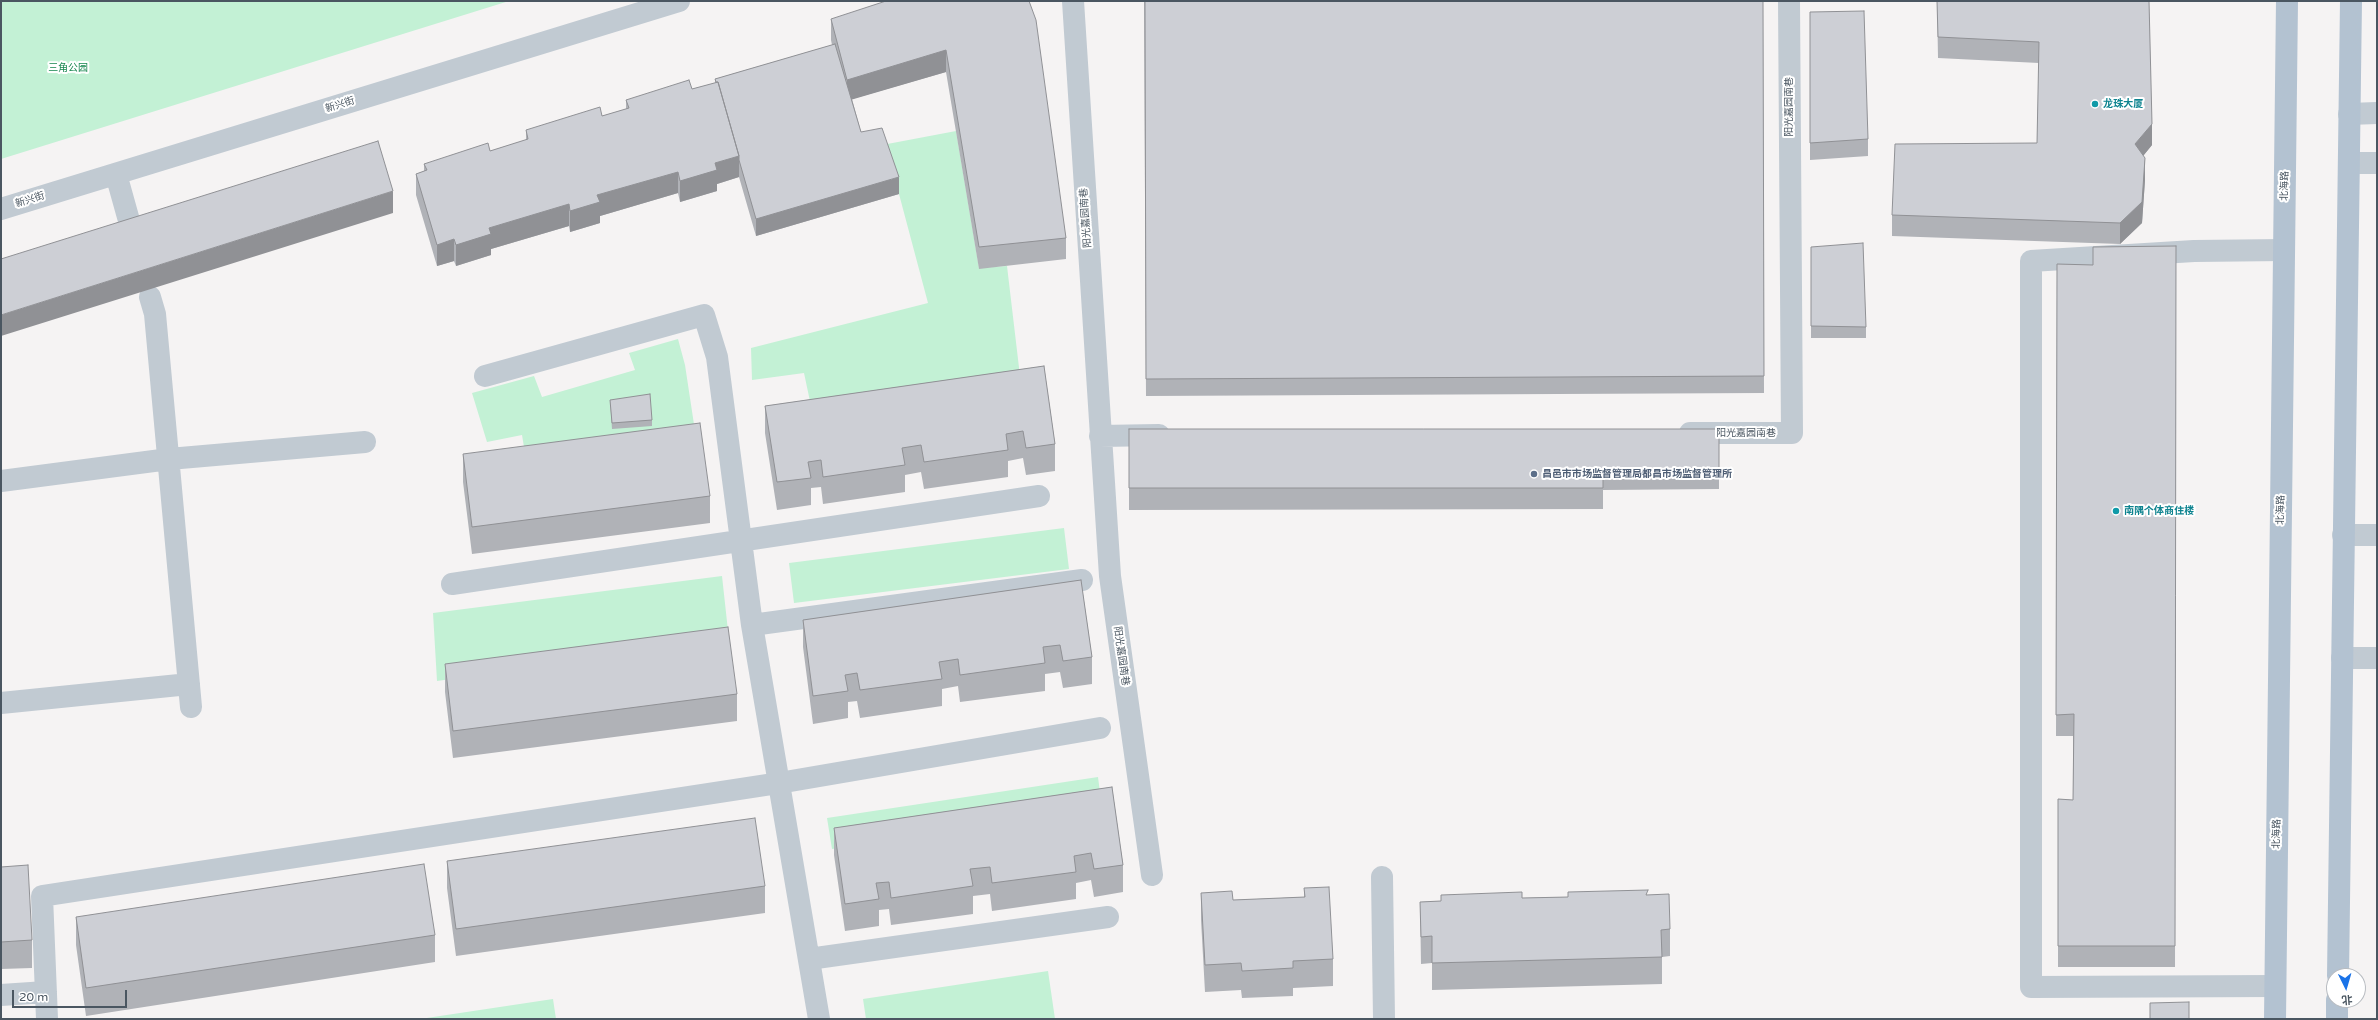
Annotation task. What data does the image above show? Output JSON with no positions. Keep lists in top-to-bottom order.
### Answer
{
  "streets": {
    "main road": ["北海路"],
    "street": ["新兴街", "阳光嘉园南巷"]
  },
  "parks": ["三角公园"],
  "places": ["龙珠大厦", "昌邑市市场监督管理局都昌市场监督管理所", "南隅个体商住楼"],
  "scale_bar": "20 m",
  "north": "bottom"
}
